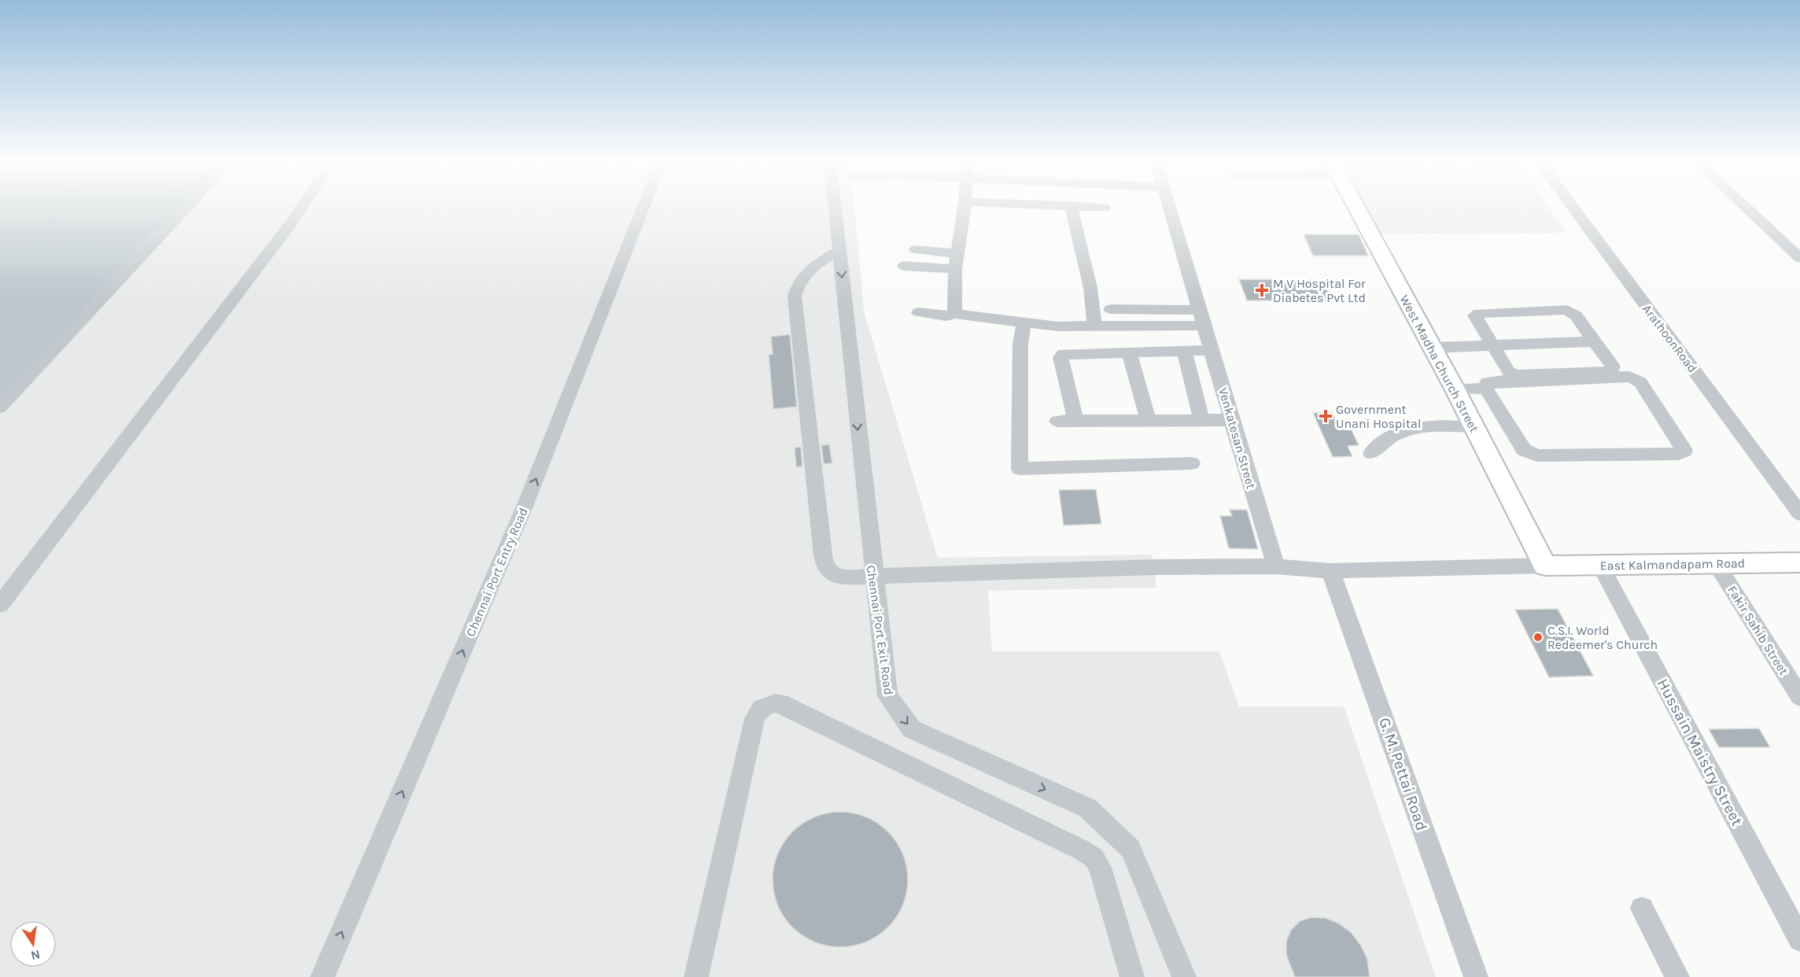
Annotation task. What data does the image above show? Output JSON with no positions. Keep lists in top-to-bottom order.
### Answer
{
  "streets": {
    "main road": ["West Madha Church Street", "East Kalmandapam Road"],
    "street": [
      "ArathoonRoad",
      "Venkatesan Street",
      "Chennai Port Entry Road",
      "Chennai Port Exit Road",
      "Fakir Sahib Street",
      "Hussain Maistry Street",
      "G. M. Pettai Road"
    ]
  },
  "crossings": [
    ["West Madha Church Street", "East Kalmandapam Road"],
    ["East Kalmandapam Road", "Fakir Sahib Street"],
    ["East Kalmandapam Road", "Hussain Maistry Street"]
  ],
  "one_way": ["Chennai Port Entry Road", "Chennai Port Exit Road"],
  "places": {
    "health": ["M V Hospital For Diabetes Pvt Ltd", "Government Unani Hospital"],
    "other": ["C.S.I. World Redeemer's Church"]
  },
  "north": "bottom"
}
